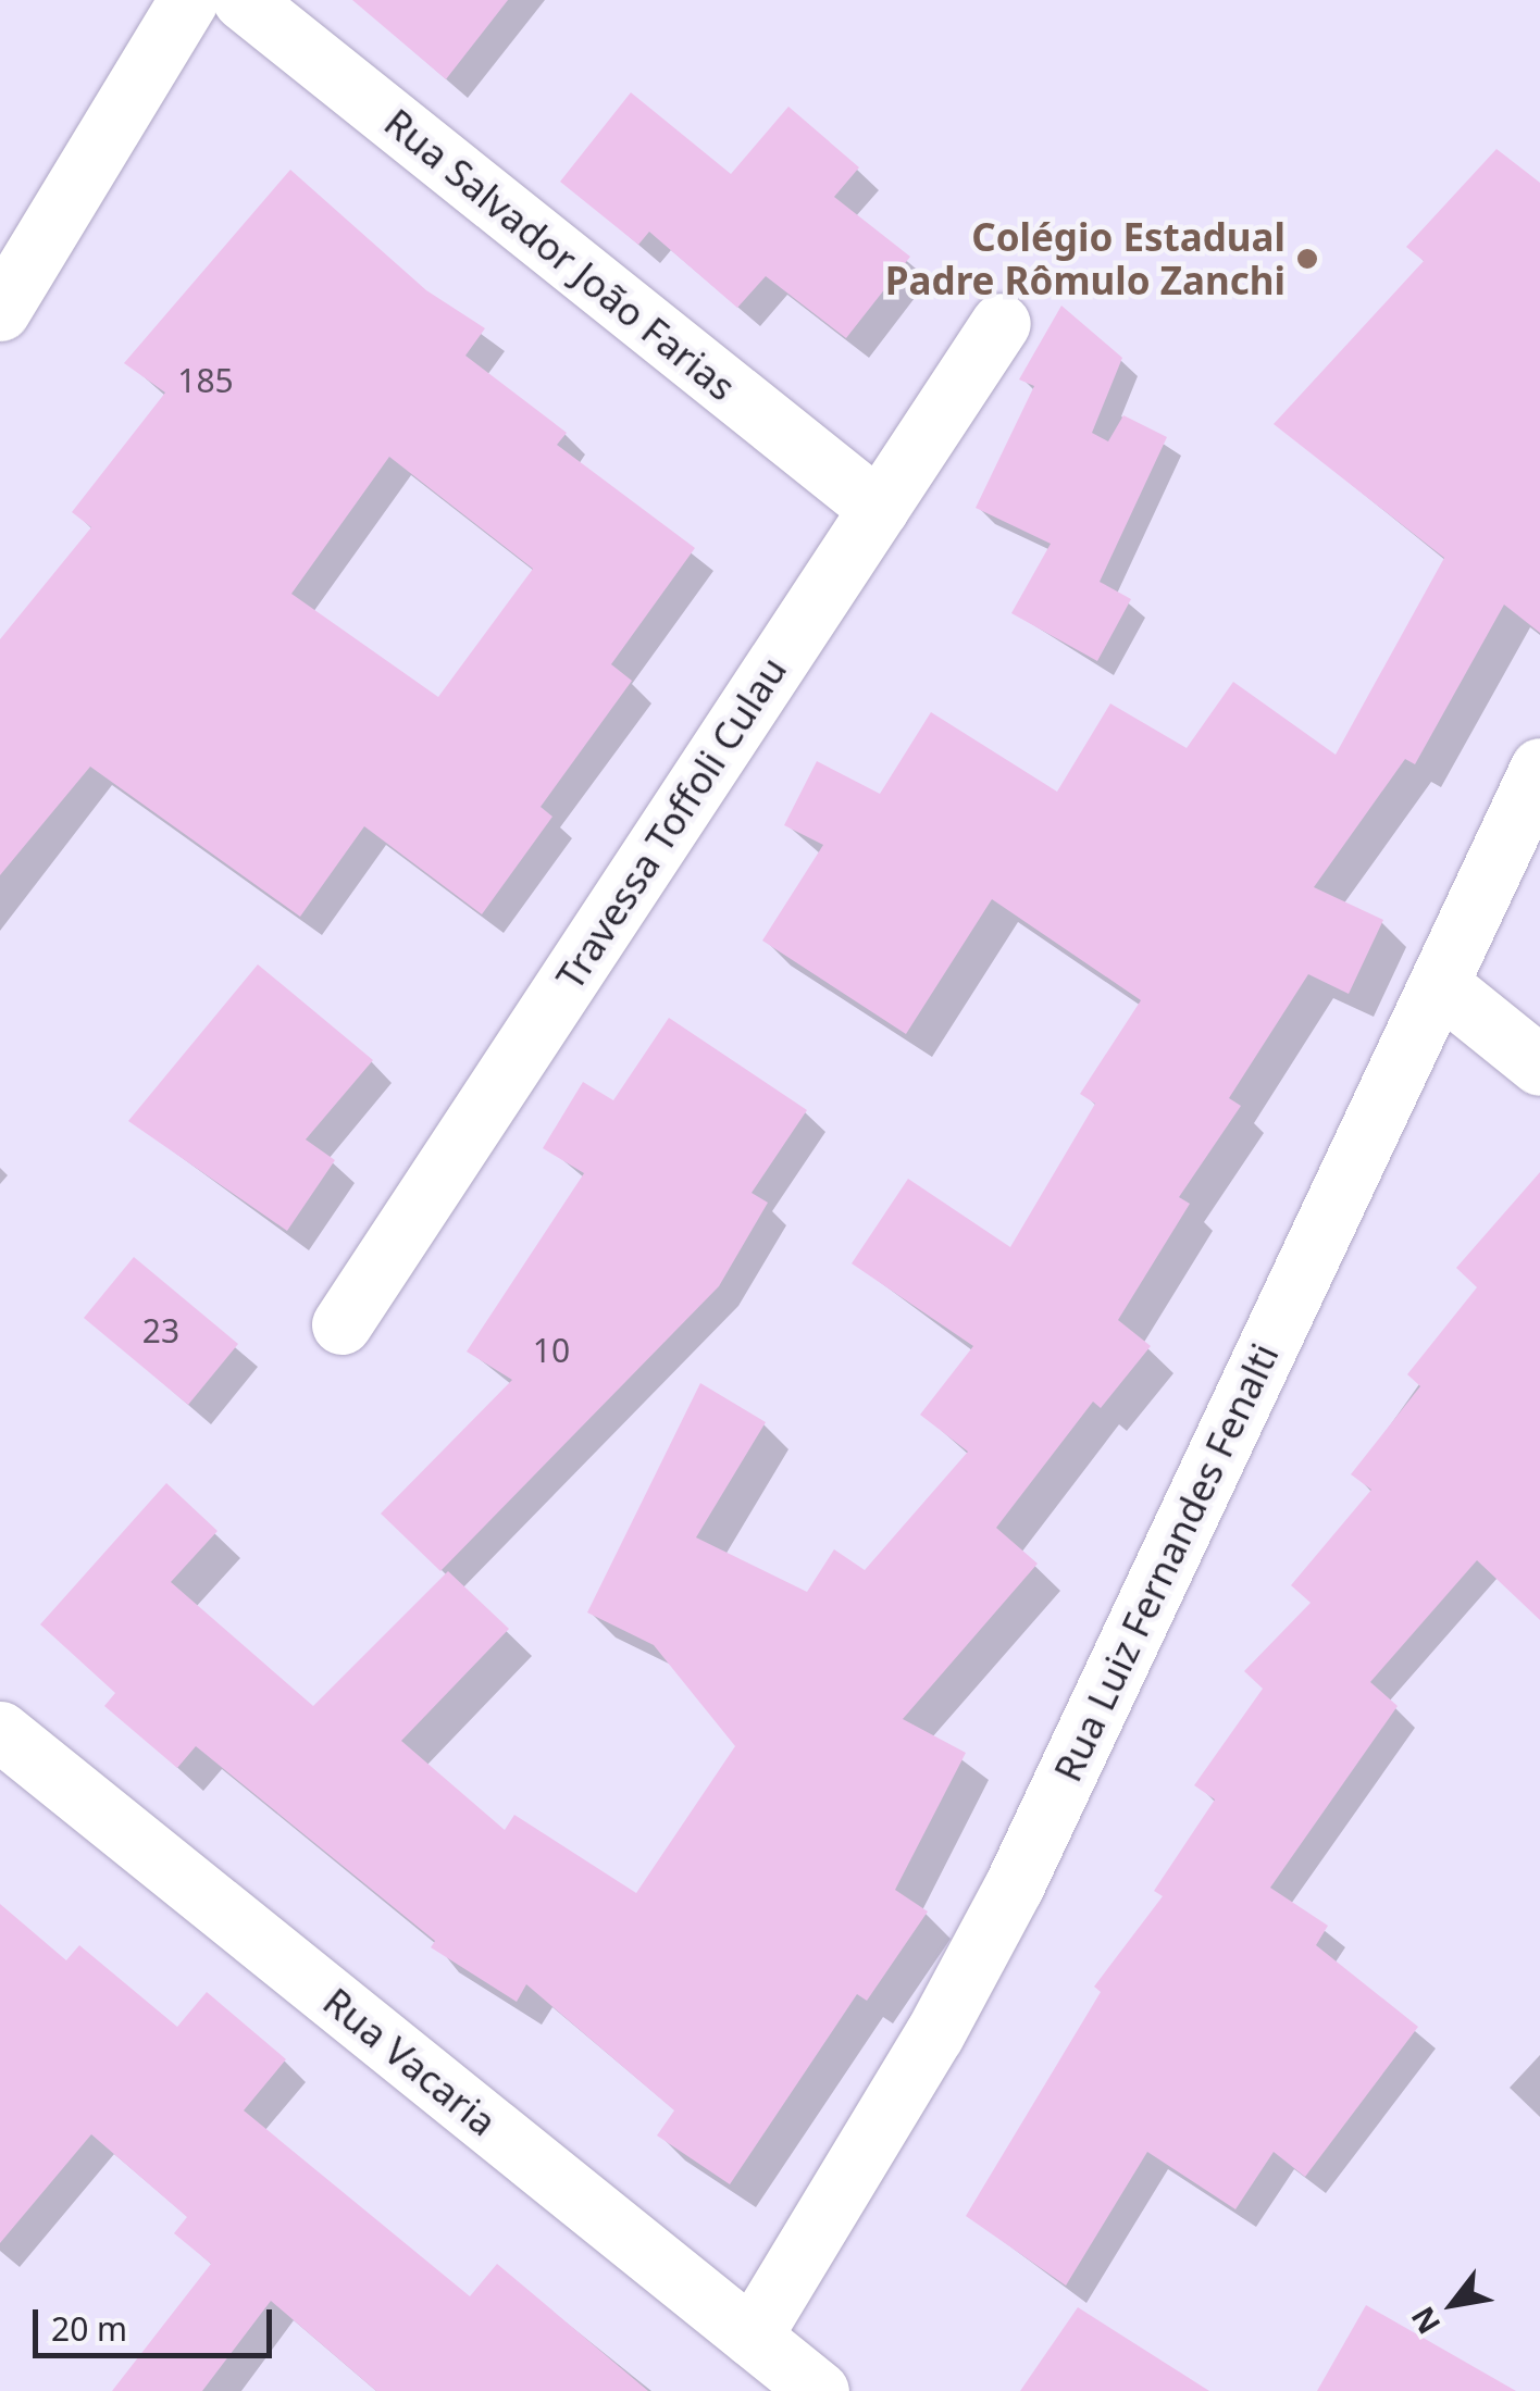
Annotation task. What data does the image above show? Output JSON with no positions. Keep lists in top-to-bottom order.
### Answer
{
  "streets": {
    "street": [
      "Rua Salvador João Farias",
      "Travessa Toffoli Culau",
      "Rua Luiz Fernandes Fenalti",
      "Rua Vacaria"
    ]
  },
  "crossings": [
    ["Rua Salvador João Farias", "Travessa Toffoli Culau"],
    ["Rua Luiz Fernandes Fenalti", "Rua Vacaria"]
  ],
  "places": ["Colégio Estadual Padre Rômulo Zanchi"],
  "house_numbers": ["185", "23", "10"],
  "scale_bar": "20 m",
  "north": "bottom left"
}
